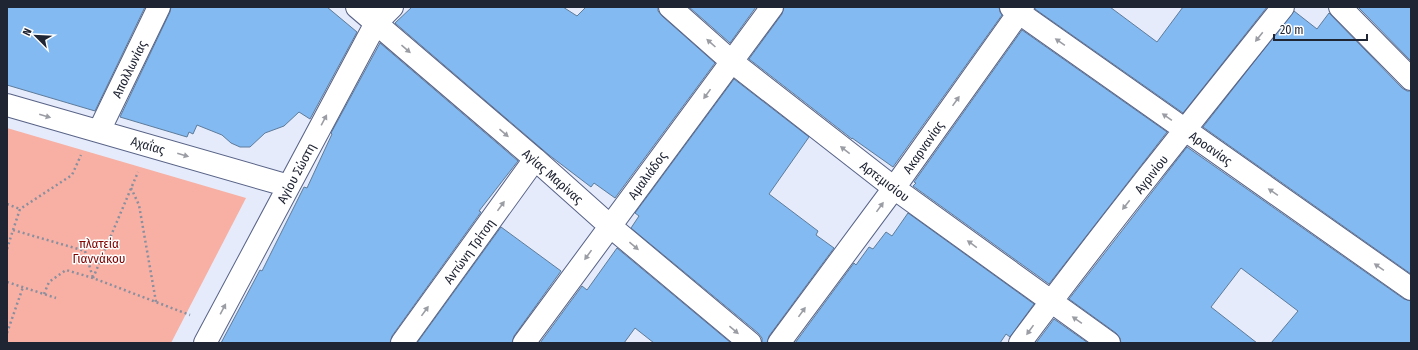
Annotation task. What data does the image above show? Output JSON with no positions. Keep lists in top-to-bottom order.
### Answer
{
  "streets": {
    "street": [
      "Απολλωνίας",
      "Αχαΐας",
      "Ακαρνανίας",
      "Αροανίας",
      "Αγίου Σώστη",
      "Αγρινίου",
      "Αμαλιάδος",
      "Αγίας Μαρίνας",
      "Αρτεμισίου",
      "Αντώνη Τρίτση"
    ]
  },
  "crossings": [
    ["Απολλωνίας", "Αχαΐας"],
    ["Αχαΐας", "Αγίου Σώστη"],
    ["Ακαρνανίας", "Αροανίας"],
    ["Ακαρνανίας", "Αρτεμισίου"],
    ["Αροανίας", "Αγρινίου"],
    ["Αγίου Σώστη", "Αγίας Μαρίνας"],
    ["Αγρινίου", "Αρτεμισίου"],
    ["Αμαλιάδος", "Αγίας Μαρίνας"],
    ["Αμαλιάδος", "Αρτεμισίου"],
    ["Αγίας Μαρίνας", "Αντώνη Τρίτση"]
  ],
  "one_way": [
    "Αχαΐας",
    "Ακαρνανίας",
    "Αροανίας",
    "Αγίου Σώστη",
    "Αγρινίου",
    "Αμαλιάδος",
    "Αγίας Μαρίνας",
    "Αρτεμισίου",
    "Αντώνη Τρίτση"
  ],
  "parks": ["πλατεία Γιαννάκου"],
  "scale_bar": "20 m",
  "north": "top left"
}
